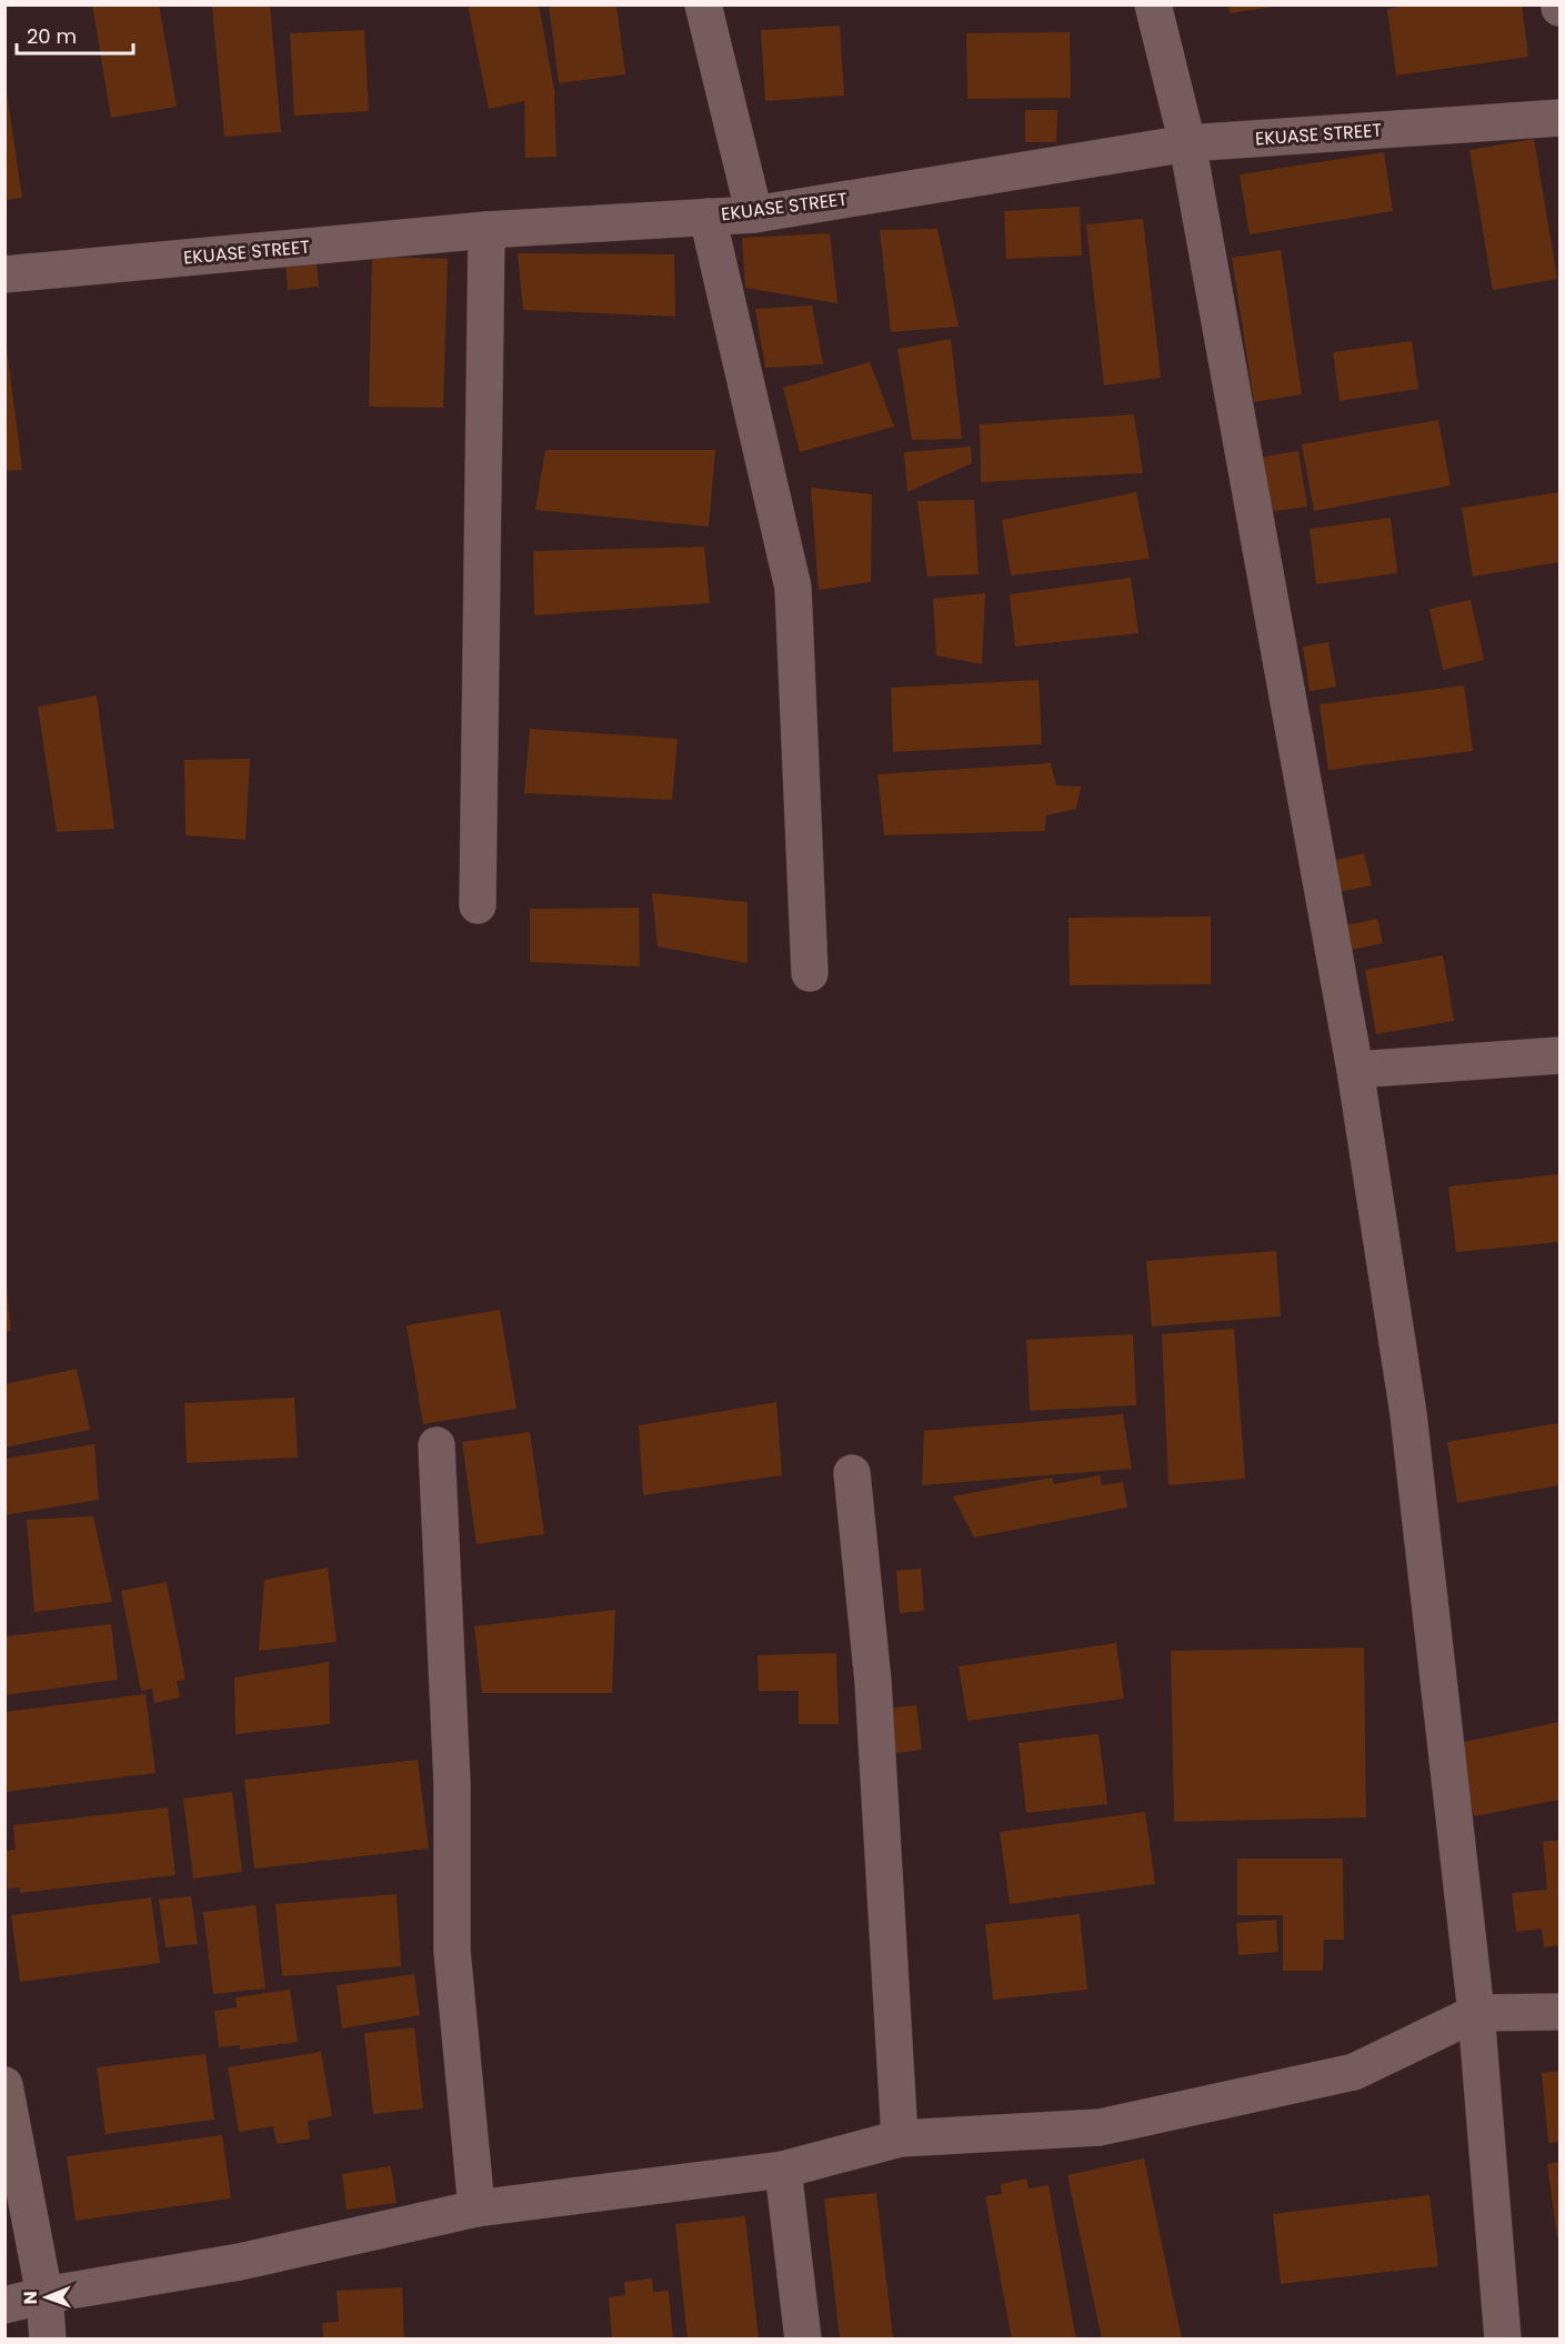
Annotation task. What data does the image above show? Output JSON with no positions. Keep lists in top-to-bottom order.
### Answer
{
  "streets": {
    "street": ["EKUASE STREET"]
  },
  "scale_bar": "20 m",
  "north": "left"
}
